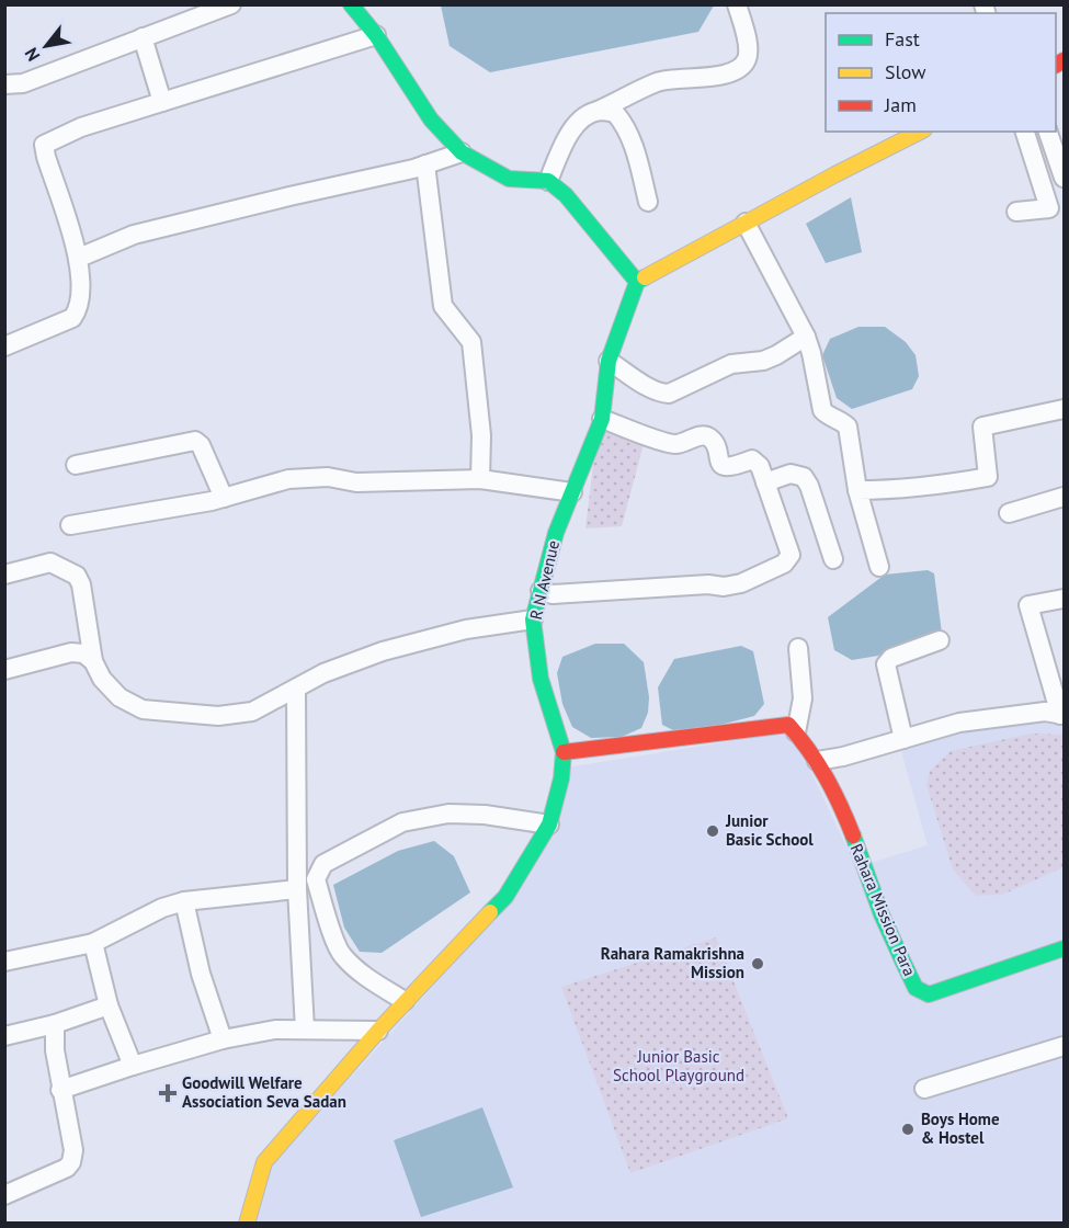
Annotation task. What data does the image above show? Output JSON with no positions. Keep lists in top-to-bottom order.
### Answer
{
  "streets": {
    "main road": ["R N Avenue", "Rahara Mission Para"]
  },
  "parks": ["Junior Basic School Playground"],
  "places": {
    "other": ["Junior Basic School", "Rahara Ramakrishna Mission", "Boys Home & Hostel"],
    "health": ["Goodwill Welfare Association Seva Sadan"]
  },
  "legend": ["Fast", "Slow", "Jam"],
  "north": "bottom left"
}
